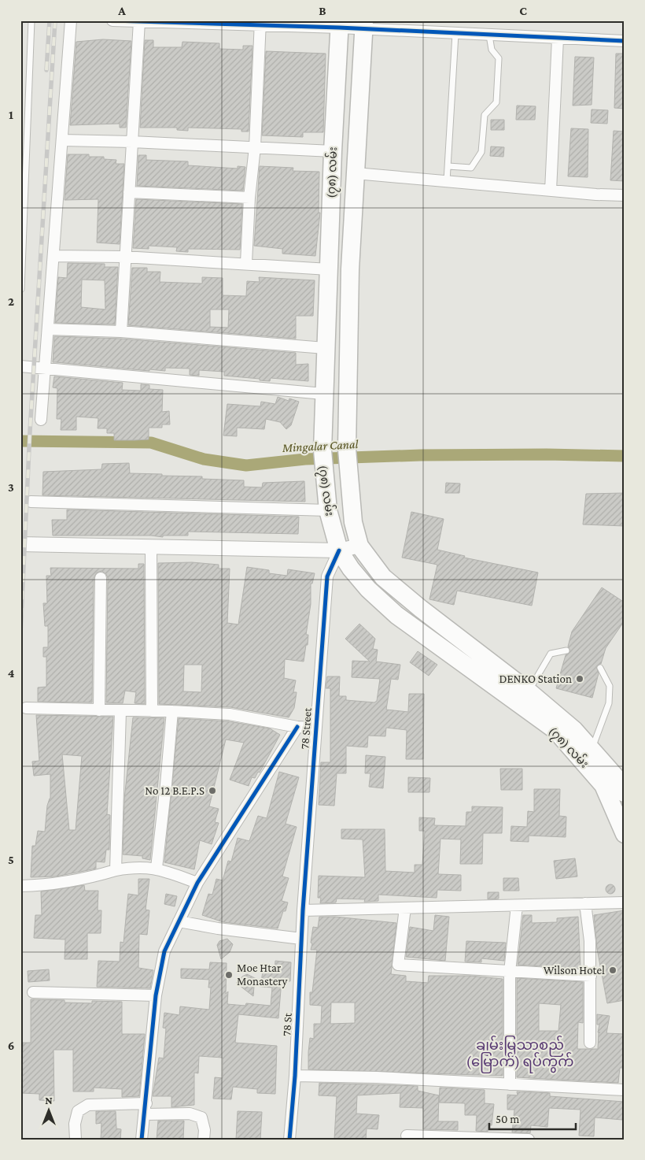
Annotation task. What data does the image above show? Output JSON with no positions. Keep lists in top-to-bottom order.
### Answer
{
  "streets": {
    "main road": ["(၇၈) လမ်း"],
    "street": ["78 Street", "78 St"]
  },
  "crossings": [
    ["(၇၈) လမ်း", "78 Street"],
    ["78 Street", "78 St"]
  ],
  "districts": ["ချမ်းမြသာစည် (မြောက်) ရပ်ကွက်"],
  "water": ["Mingalar Canal"],
  "places": [
    "DENKO Station",
    "No 12 B.E.P.S",
    "Wilson Hotel",
    "Moe Htar Monastery"
  ],
  "scale_bar": "50 m",
  "north": "top",
  "grid": {
    "columns": ["A", "B", "C"],
    "rows": [
      "1",
      "2",
      "3",
      "4",
      "5",
      "6"
    ]
  }
}
